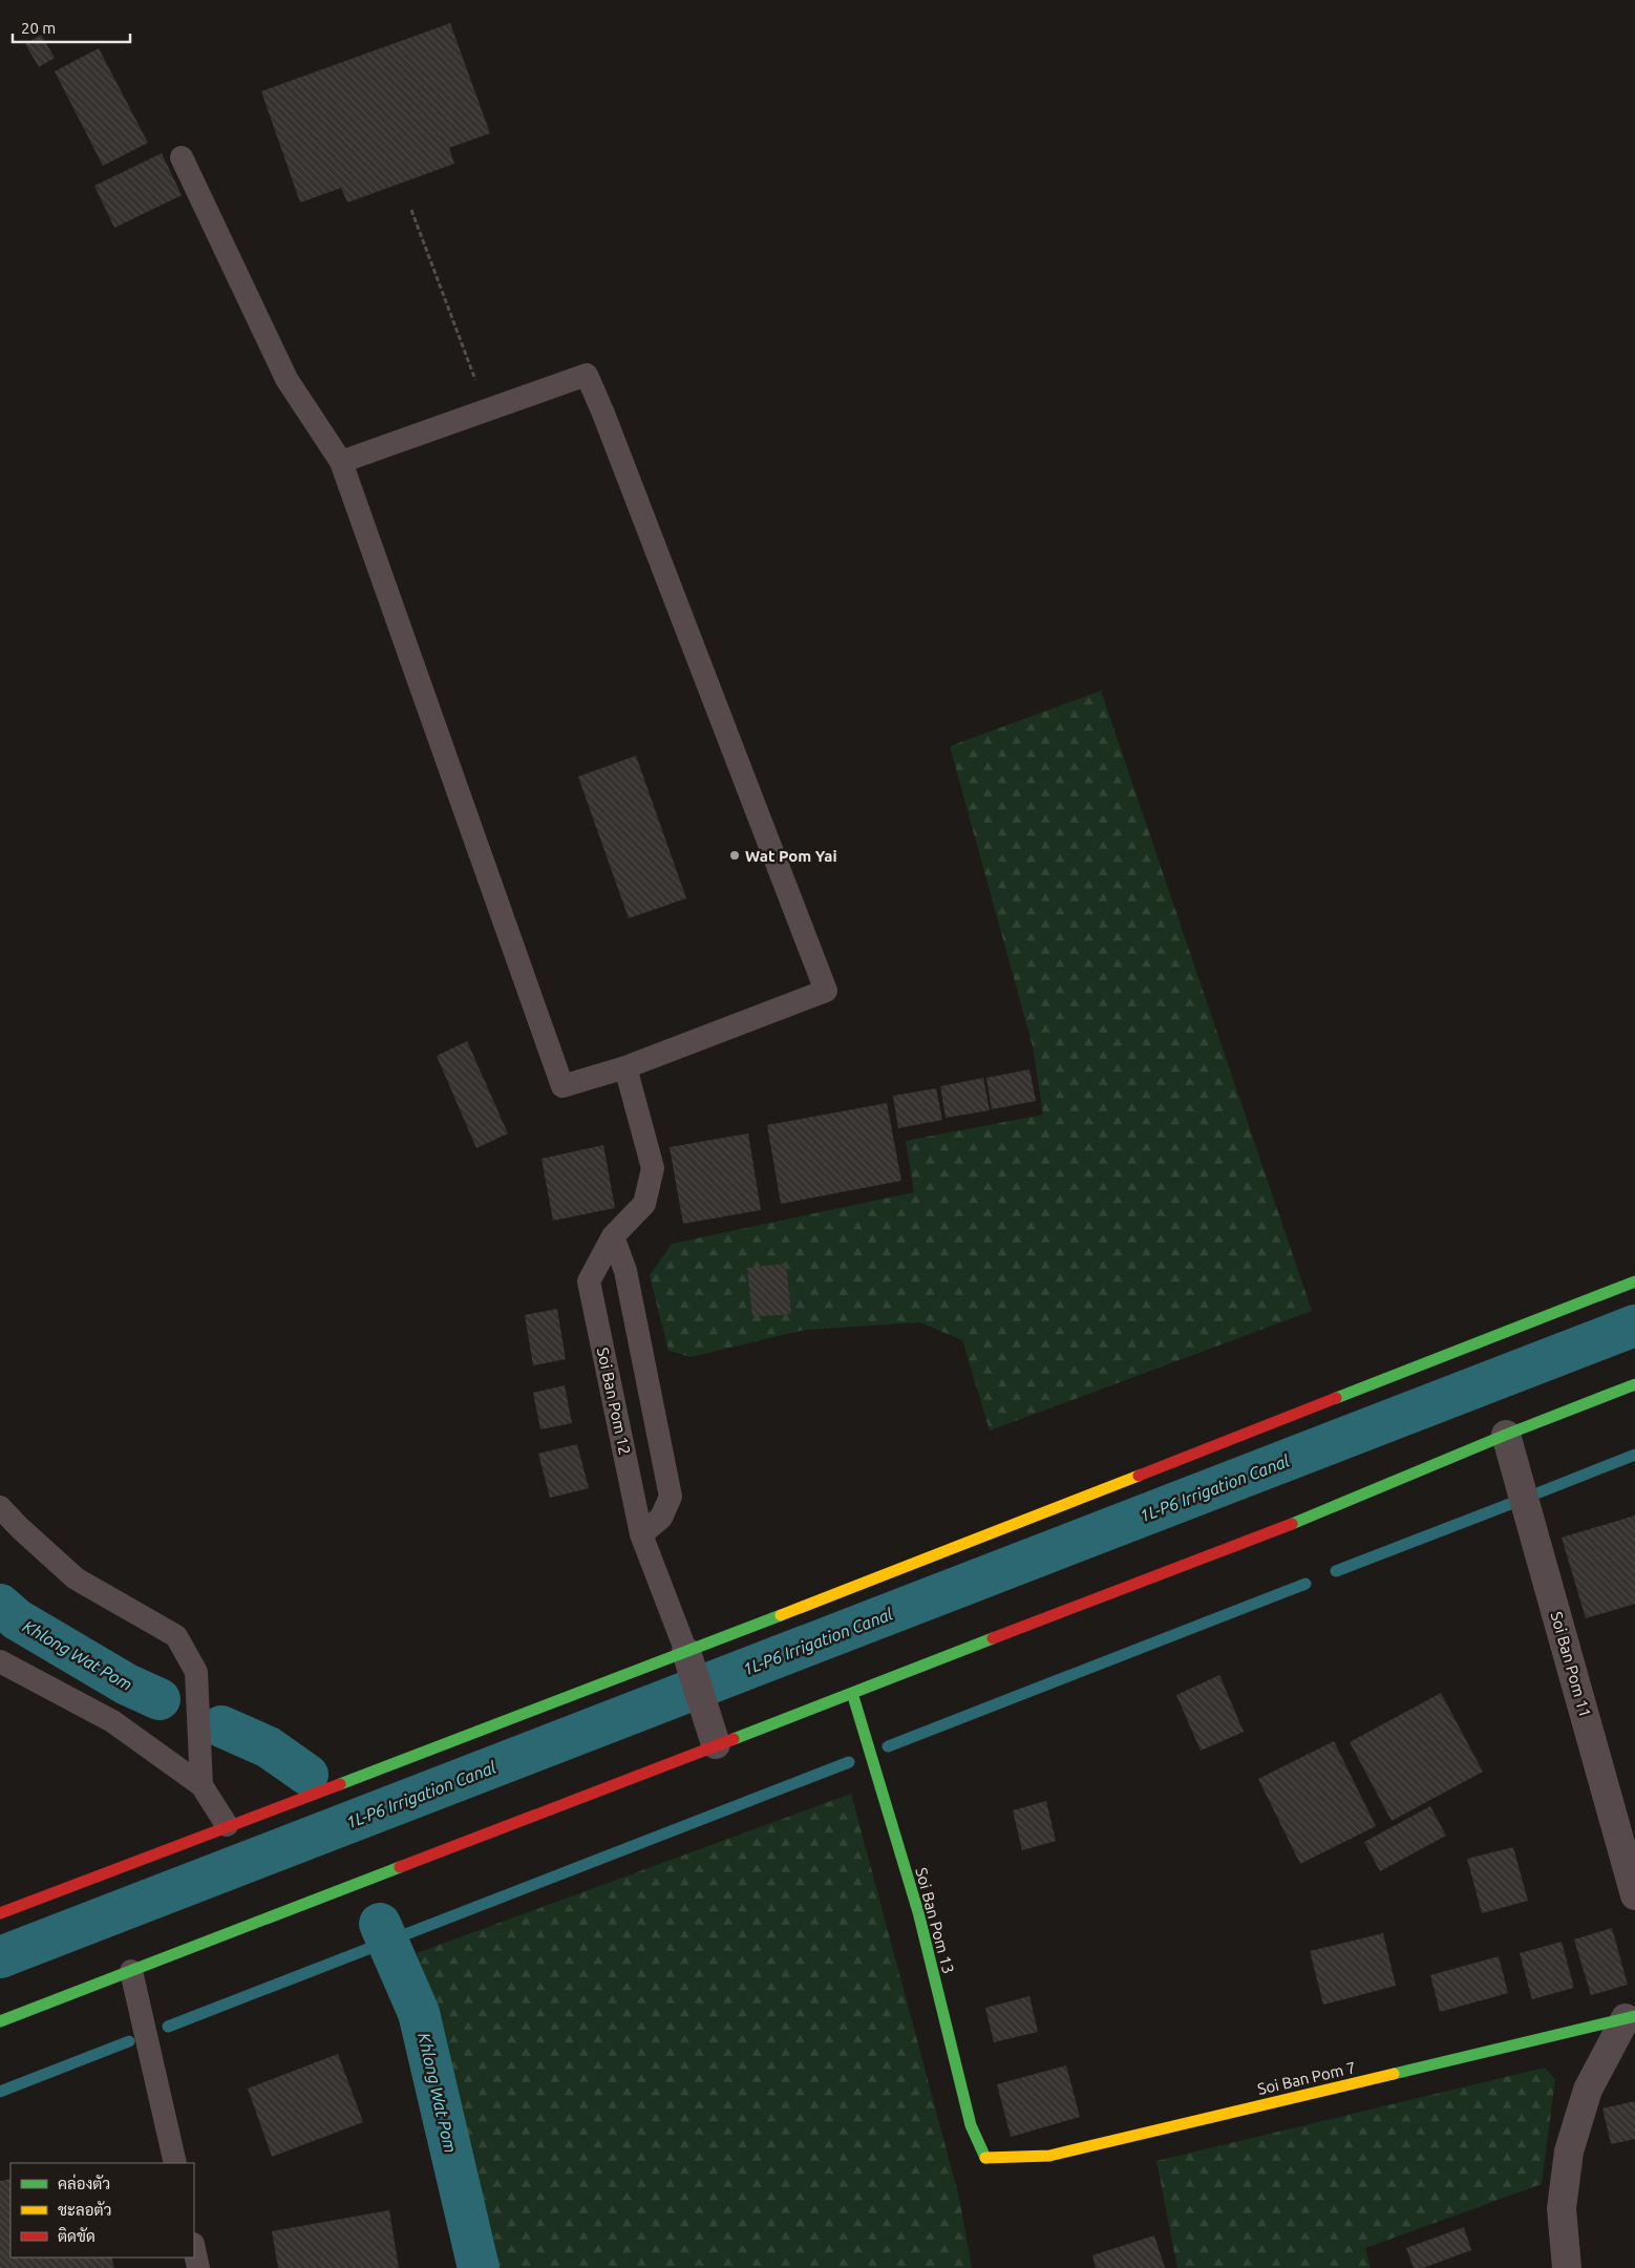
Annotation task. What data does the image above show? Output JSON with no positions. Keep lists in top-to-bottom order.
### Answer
{
  "streets": {
    "street": [
      "Soi Ban Pom 12",
      "Soi Ban Pom 11",
      "Soi Ban Pom 13",
      "Soi Ban Pom 7"
    ]
  },
  "crossings": [
    ["Soi Ban Pom 13", "Soi Ban Pom 7"]
  ],
  "water": ["1L-P6 Irrigation Canal", "Khlong Wat Pom"],
  "places": ["Wat Pom Yai"],
  "legend": ["คล่องตัว", "ชะลอตัว", "ติดขัด"],
  "scale_bar": "20 m"
}
